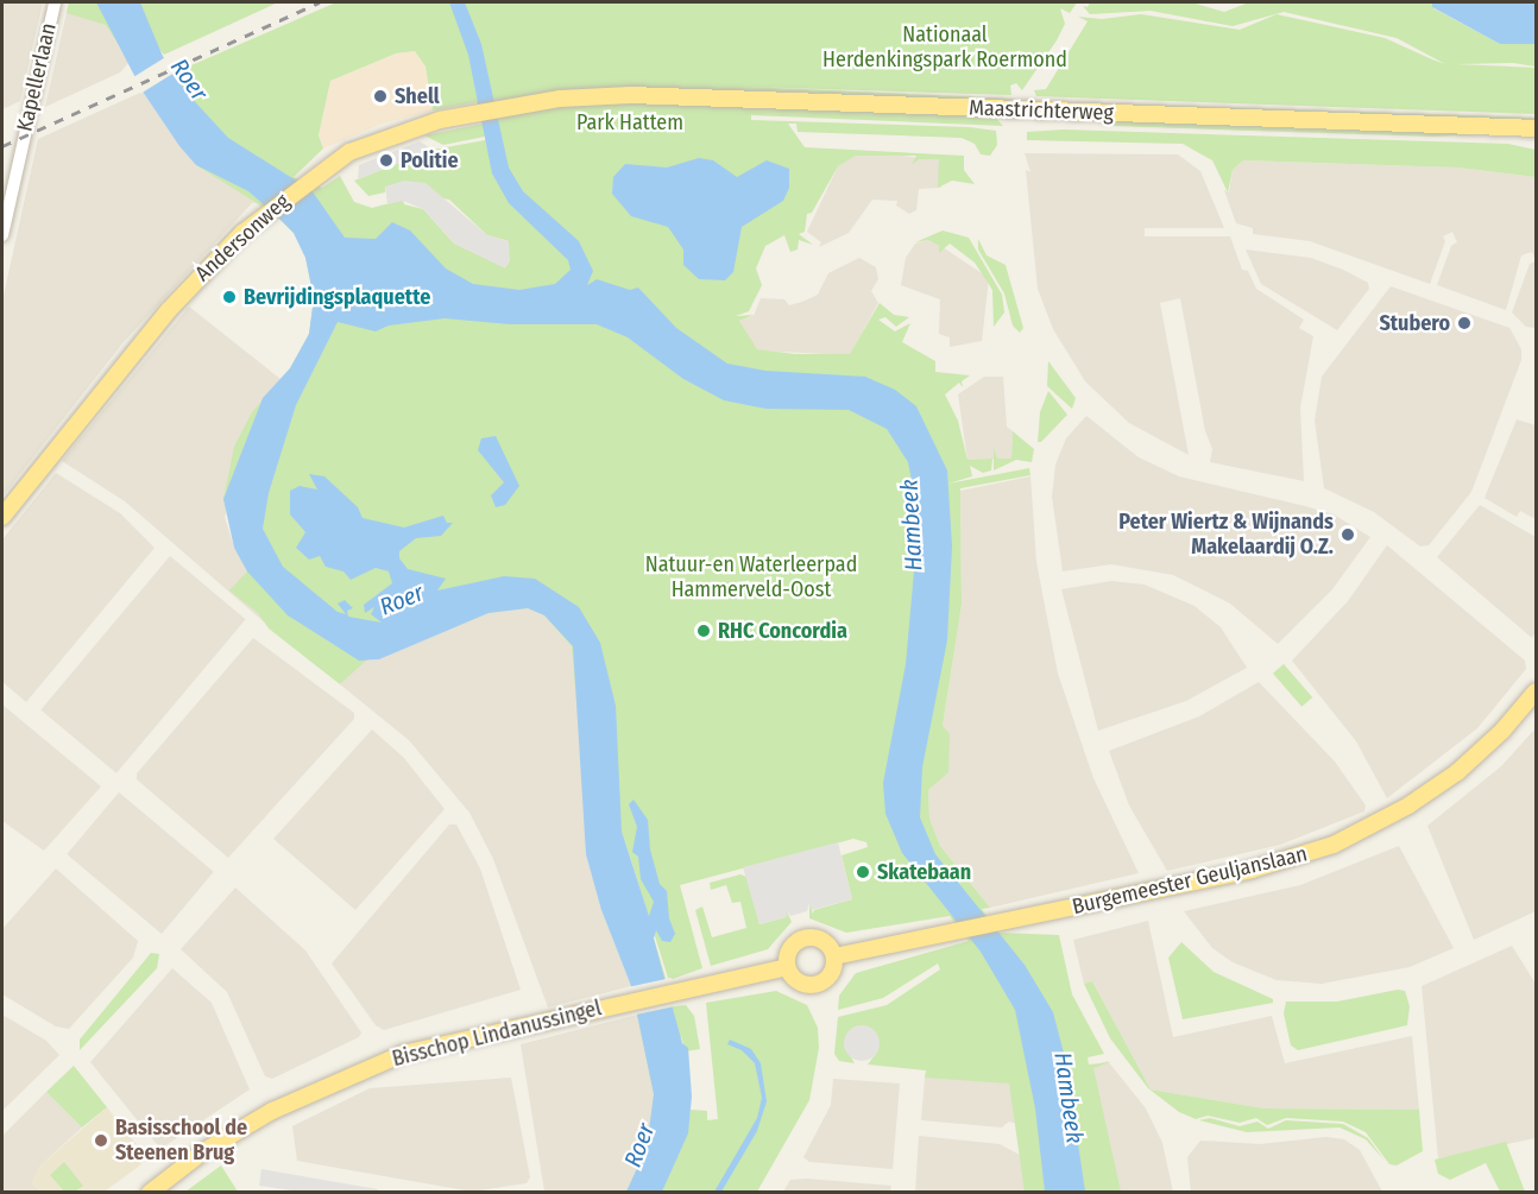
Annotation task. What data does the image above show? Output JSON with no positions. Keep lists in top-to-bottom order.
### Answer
{
  "streets": {
    "main road": [
      "Maastrichterweg",
      "Andersonweg",
      "Burgemeester Geuljanslaan",
      "Bisschop Lindanussingel"
    ],
    "street": ["Kapellerlaan"]
  },
  "crossings": [
    ["Maastrichterweg", "Andersonweg"],
    ["Burgemeester Geuljanslaan", "Bisschop Lindanussingel"]
  ],
  "water": ["Roer", "Hambeek"],
  "parks": ["Nationaal Herdenkingspark Roermond", "Park Hattem", "Natuur-en Waterleerpad Hammerveld-Oost"],
  "places": [
    "Shell",
    "Politie",
    "Bevrijdingsplaquette",
    "Stubero",
    "Peter Wiertz & Wijnands Makelaardij O.Z.",
    "RHC Concordia",
    "Skatebaan",
    "Basisschool de Steenen Brug"
  ]
}
